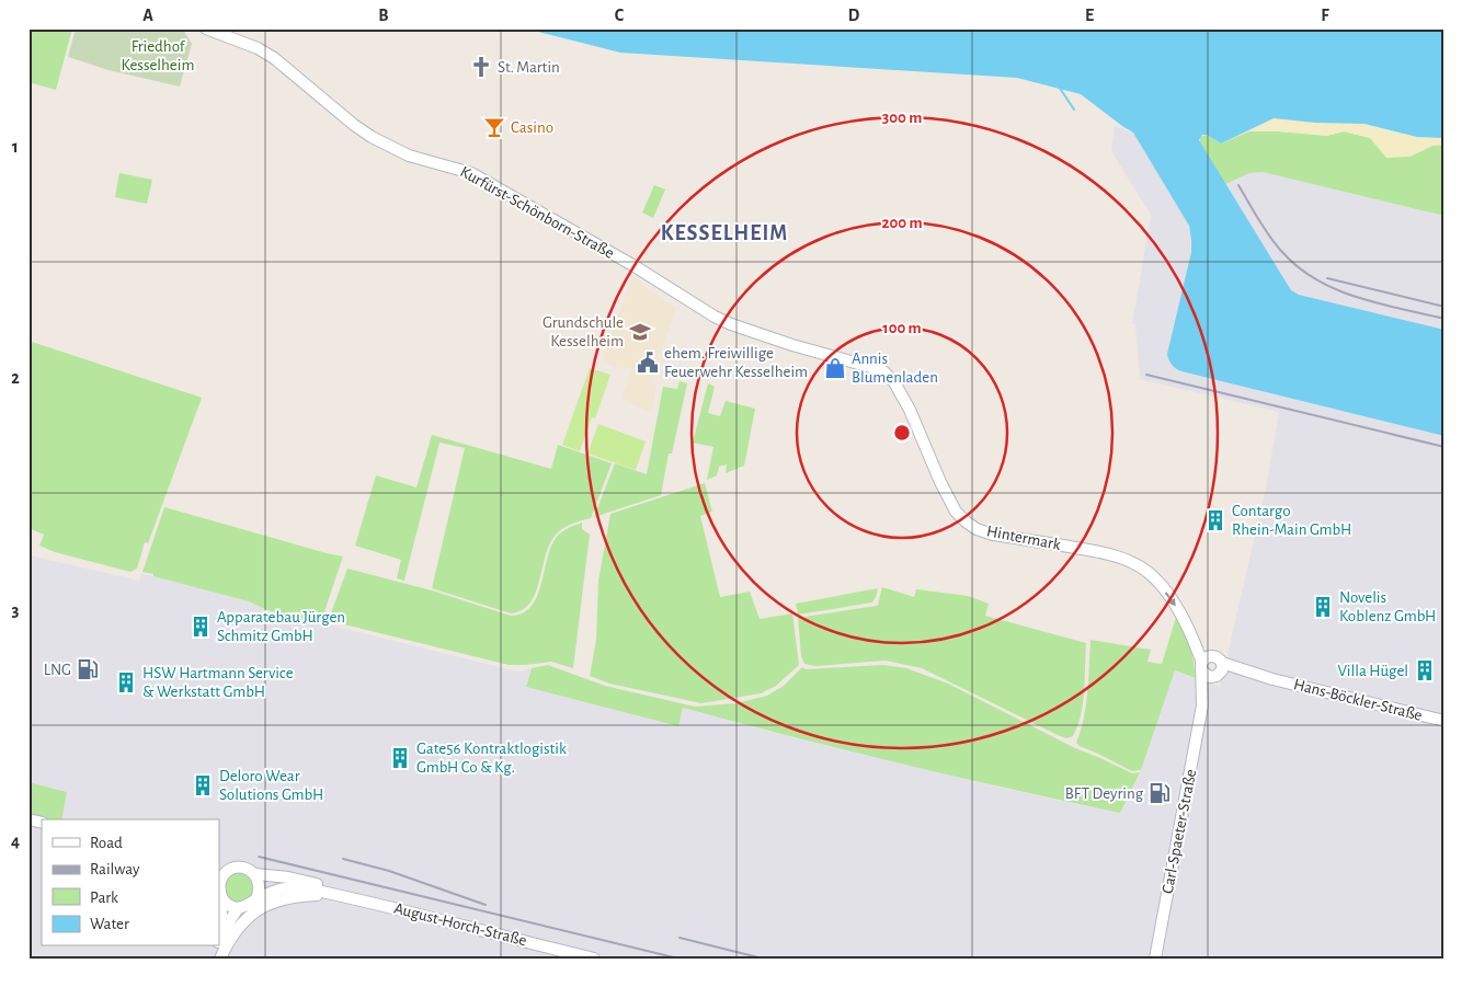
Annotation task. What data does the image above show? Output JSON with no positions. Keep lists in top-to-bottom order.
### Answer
{
  "streets": {
    "main road": [
      "Kurfürst-Schönborn-Straße",
      "Hintermark",
      "Hans-Böckler-Straße",
      "Carl-Spaeter-Straße",
      "August-Horch-Straße"
    ]
  },
  "crossings": [
    ["Kurfürst-Schönborn-Straße", "Hintermark"],
    ["Hintermark", "Carl-Spaeter-Straße"],
    ["Hans-Böckler-Straße", "Carl-Spaeter-Straße"]
  ],
  "one_way": ["Hintermark"],
  "districts": ["KESSELHEIM"],
  "parks": ["Friedhof Kesselheim"],
  "places": {
    "church": ["St. Martin"],
    "bar": ["Casino"],
    "school or university": ["Grundschule Kesselheim"],
    "public building": ["ehem. Freiwillige Feuerwehr Kesselheim"],
    "shop": ["Annis Blumenladen"],
    "building": [
      "Contargo Rhein-Main GmbH",
      "Novelis Koblenz GmbH",
      "Apparatebau Jürgen Schmitz GmbH",
      "Villa Hügel",
      "HSW Hartmann Service & Werkstatt GmbH",
      "Gate56 Kontraktlogistik GmbH Co & Kg.",
      "Deloro Wear Solutions GmbH"
    ],
    "fuel station": ["LNG", "BFT Deyring"]
  },
  "legend": [
    "Road",
    "Railway",
    "Park",
    "Water"
  ],
  "grid": {
    "columns": [
      "A",
      "B",
      "C",
      "D",
      "E",
      "F"
    ],
    "rows": [
      "1",
      "2",
      "3",
      "4"
    ]
  },
  "rings": ["300 m", "200 m", "100 m"]
}
